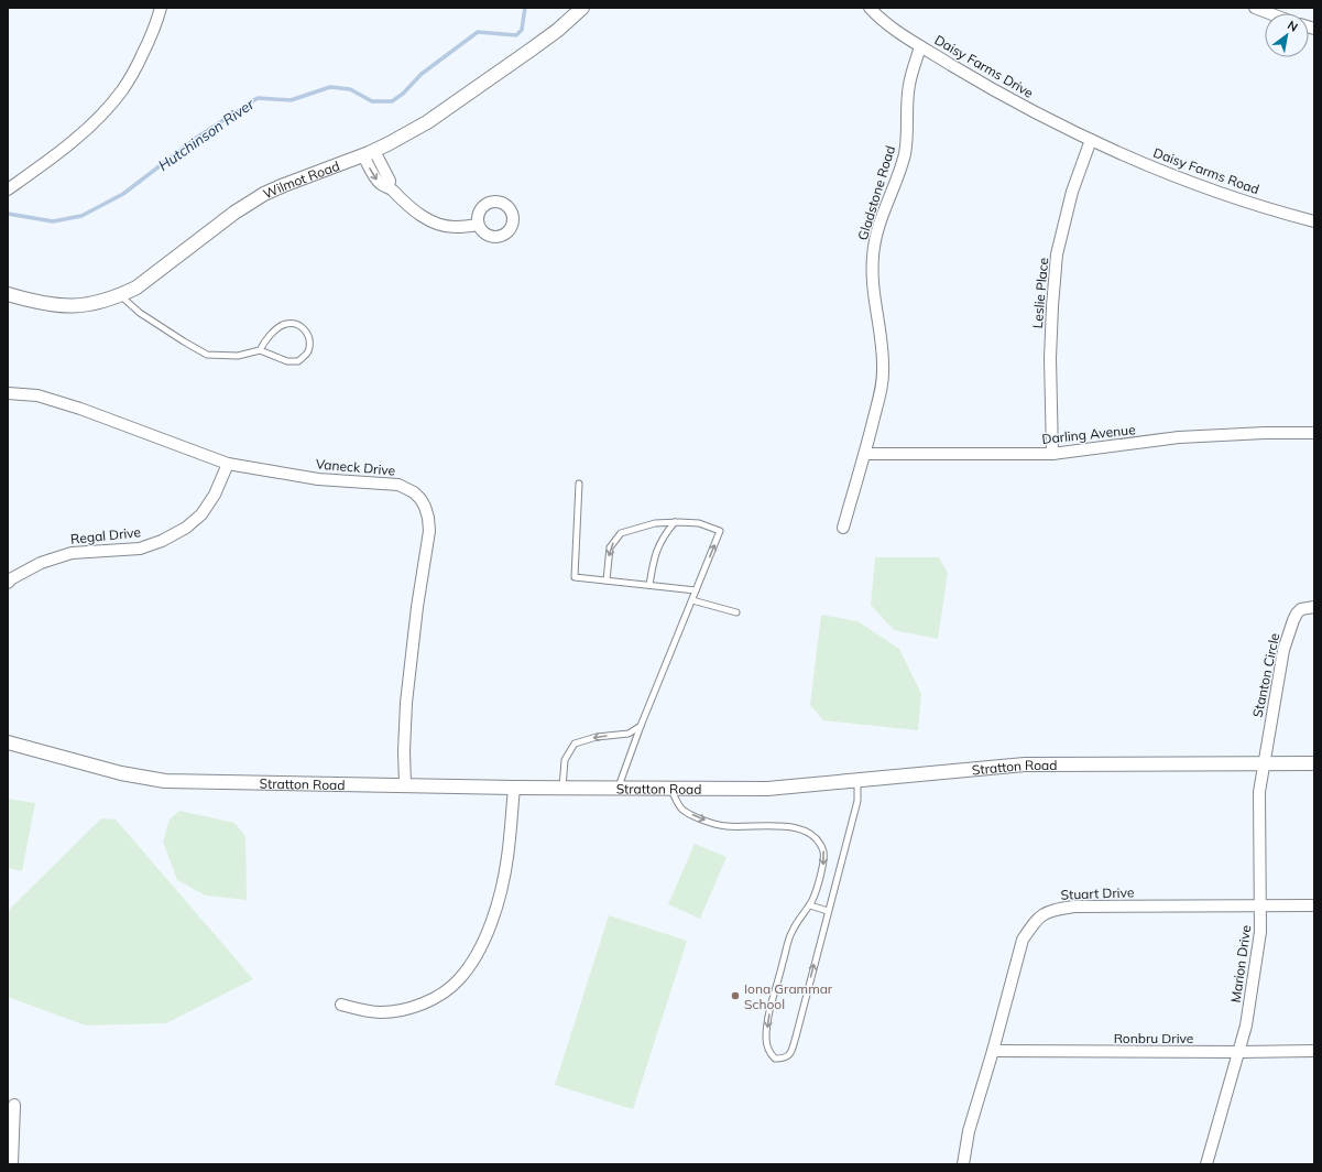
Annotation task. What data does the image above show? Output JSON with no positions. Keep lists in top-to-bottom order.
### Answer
{
  "streets": {
    "street": [
      "Daisy Farms Drive",
      "Daisy Farms Road",
      "Wilmot Road",
      "Gladstone Road",
      "Leslie Place",
      "Darling Avenue",
      "Vaneck Drive",
      "Regal Drive",
      "Stanton Circle",
      "Stratton Road",
      "Stuart Drive",
      "Marion Drive",
      "Ronbru Drive"
    ]
  },
  "crossings": [
    ["Daisy Farms Drive", "Daisy Farms Road"],
    ["Daisy Farms Drive", "Gladstone Road"],
    ["Daisy Farms Drive", "Leslie Place"],
    ["Daisy Farms Road", "Leslie Place"],
    ["Gladstone Road", "Darling Avenue"],
    ["Leslie Place", "Darling Avenue"],
    ["Vaneck Drive", "Regal Drive"],
    ["Vaneck Drive", "Stratton Road"],
    ["Stanton Circle", "Stratton Road"],
    ["Stanton Circle", "Marion Drive"],
    ["Stratton Road", "Marion Drive"],
    ["Stuart Drive", "Marion Drive"],
    ["Stuart Drive", "Ronbru Drive"],
    ["Marion Drive", "Ronbru Drive"]
  ],
  "water": ["Hutchinson River"],
  "places": ["Iona Grammar School"],
  "north": "top right"
}
